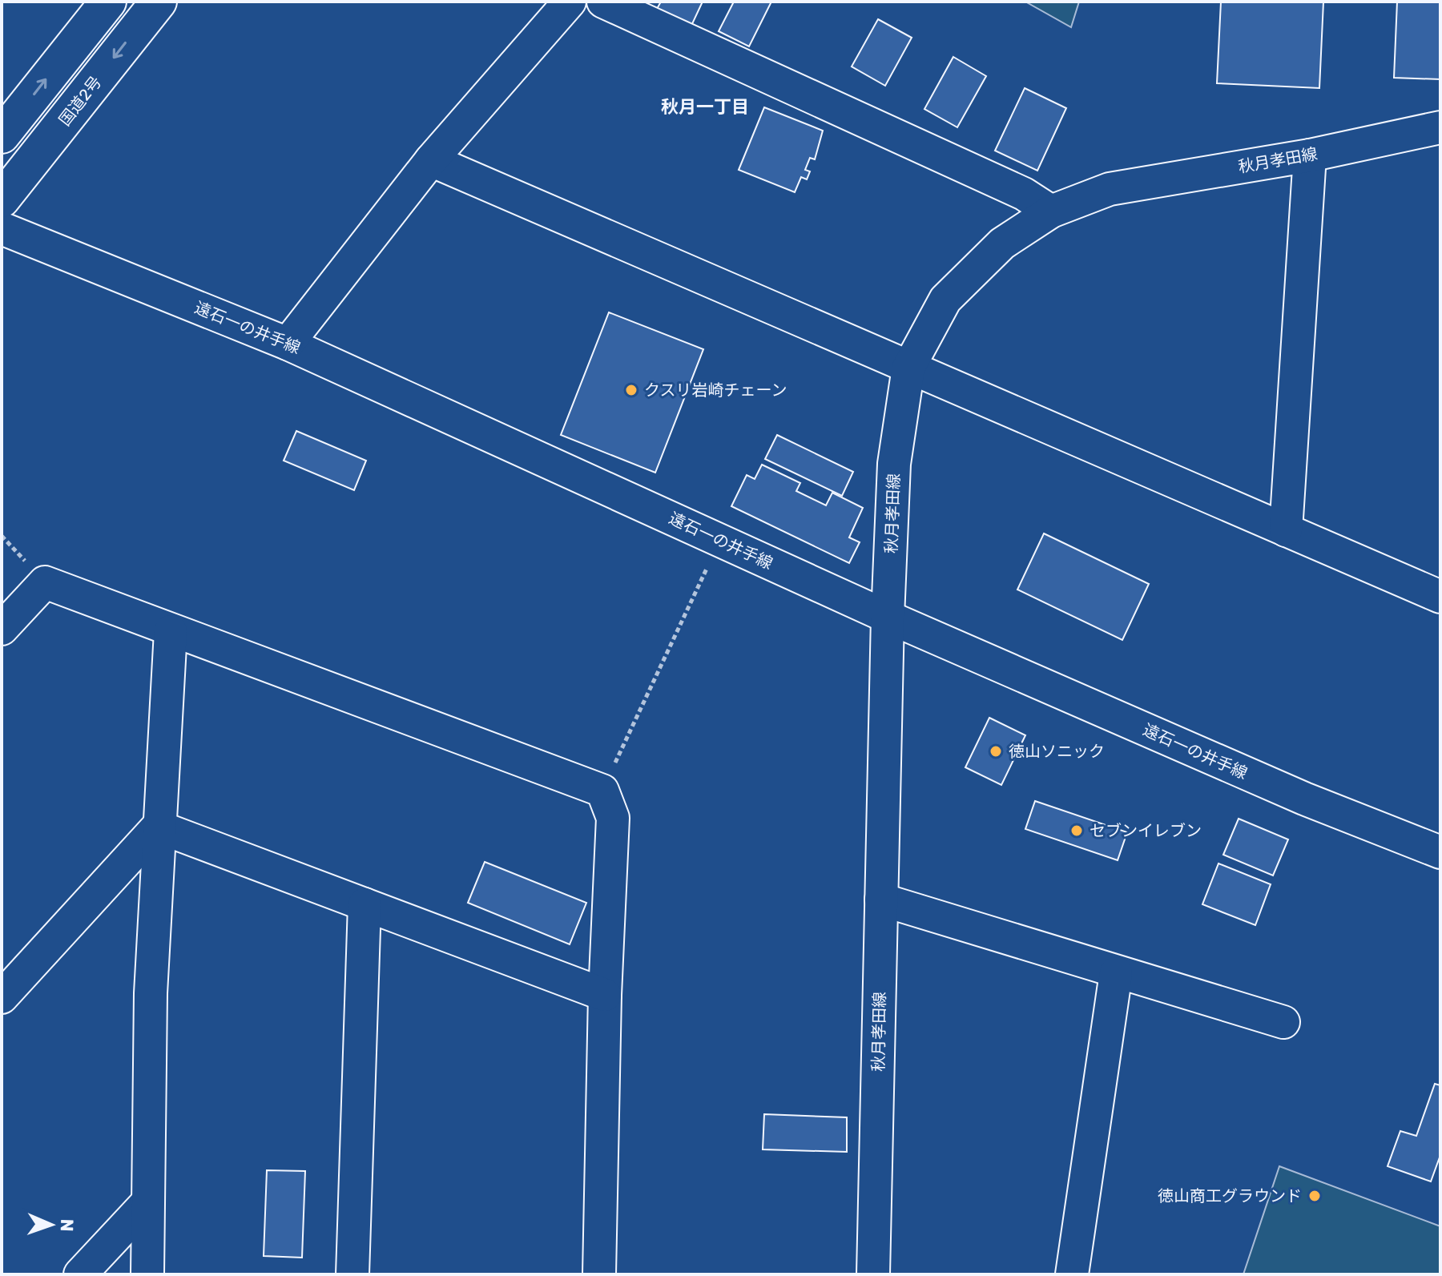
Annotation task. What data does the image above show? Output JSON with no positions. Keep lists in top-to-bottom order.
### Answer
{
  "streets": {
    "highway": ["国道2号"],
    "street": ["秋月孝田線", "遠石一の井手線"]
  },
  "crossings": [
    ["秋月孝田線", "遠石一の井手線"]
  ],
  "districts": ["秋月一丁目"],
  "places": [
    "クスリ岩崎チェーン",
    "徳山ソニック",
    "セブンイレブン",
    "徳山商工グラウンド"
  ],
  "north": "right"
}
